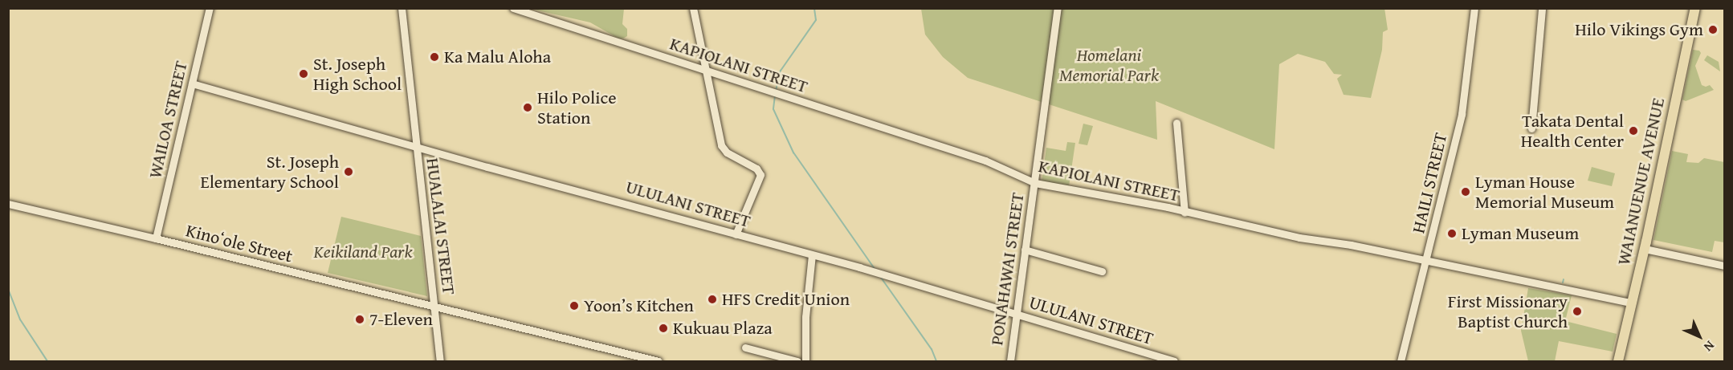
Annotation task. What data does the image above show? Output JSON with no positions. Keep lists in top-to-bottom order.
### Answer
{
  "streets": {
    "main road": ["WAIANUENUE AVENUE"],
    "street": [
      "KAPIOLANI STREET",
      "WAILOA STREET",
      "HAILI STREET",
      "ULULANI STREET",
      "HUALALAI STREET",
      "Kinoʻole Street",
      "PONAHAWAI STREET"
    ]
  },
  "crossings": [
    ["KAPIOLANI STREET", "WAIANUENUE AVENUE"],
    ["KAPIOLANI STREET", "HAILI STREET"],
    ["KAPIOLANI STREET", "PONAHAWAI STREET"],
    ["WAILOA STREET", "ULULANI STREET"],
    ["WAILOA STREET", "Kinoʻole Street"],
    ["ULULANI STREET", "HUALALAI STREET"],
    ["ULULANI STREET", "PONAHAWAI STREET"],
    ["HUALALAI STREET", "Kinoʻole Street"]
  ],
  "parks": ["Homelani Memorial Park", "Keikiland Park"],
  "places": [
    "Hilo Vikings Gym",
    "Ka Malu Aloha",
    "St. Joseph High School",
    "Hilo Police Station",
    "Takata Dental Health Center",
    "St. Joseph Elementary School",
    "Lyman House Memorial Museum",
    "Lyman Museum",
    "HFS Credit Union",
    "Yoon’s Kitchen",
    "First Missionary Baptist Church",
    "7-Eleven",
    "Kukuau Plaza"
  ],
  "north": "bottom right"
}
